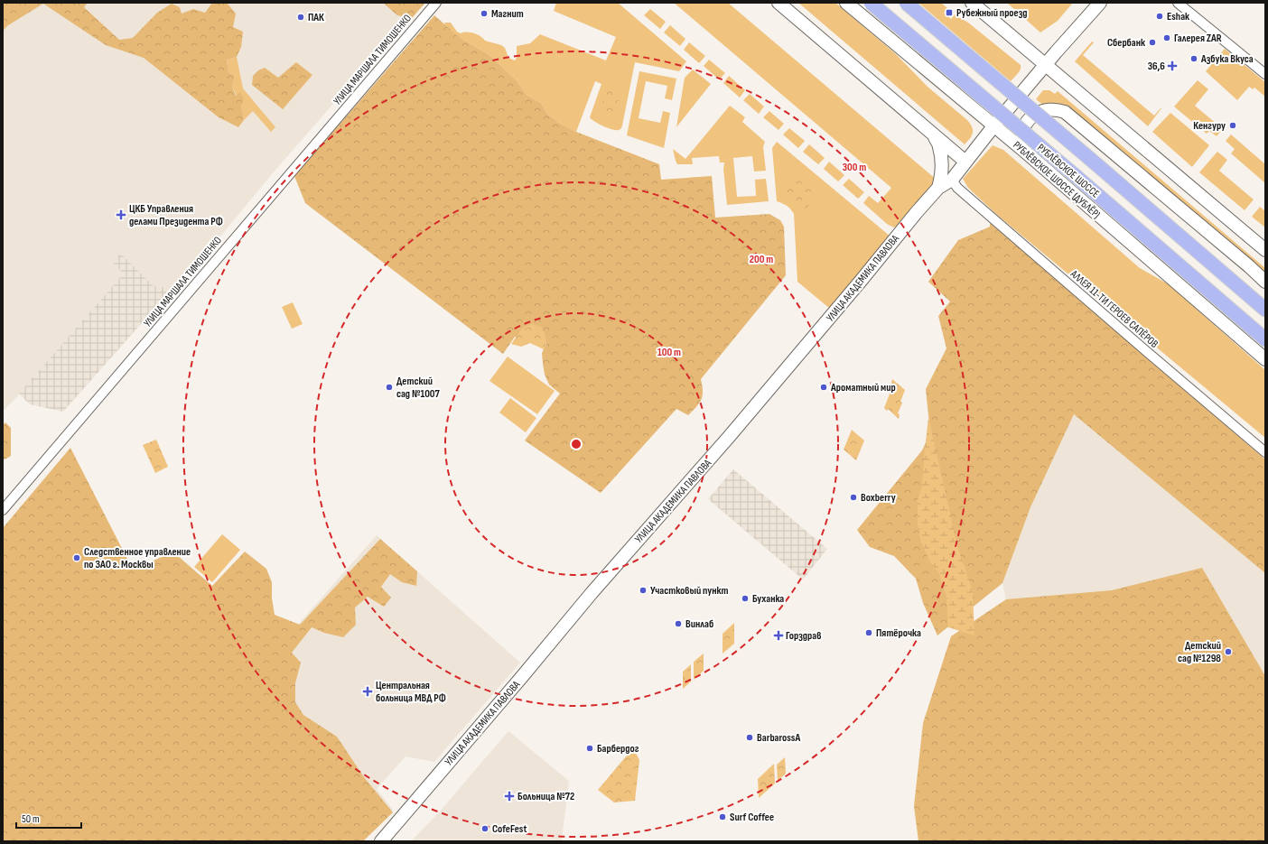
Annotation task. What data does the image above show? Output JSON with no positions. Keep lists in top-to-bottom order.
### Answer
{
  "streets": {
    "main road": ["РУБЛЁВСКОЕ ШОССЕ"],
    "street": [
      "УЛИЦА МАРШАЛА ТИМОШЕНКО",
      "РУБЛЁВСКОЕ ШОССЕ (ДУБЛЁР)",
      "УЛИЦА АКАДЕМИКА ПАВЛОВА",
      "АЛЛЕЯ 11-ТИ ГЕРОЕВ САПЁРОВ"
    ]
  },
  "crossings": [
    ["РУБЛЁВСКОЕ ШОССЕ (ДУБЛЁР)", "УЛИЦА АКАДЕМИКА ПАВЛОВА"],
    ["УЛИЦА АКАДЕМИКА ПАВЛОВА", "АЛЛЕЯ 11-ТИ ГЕРОЕВ САПЁРОВ"]
  ],
  "places": {
    "transit": ["Рубежный проезд"],
    "other": [
      "Магнит",
      "Eshak",
      "ПАК",
      "Галерея ZAR",
      "Сбербанк",
      "Азбука Вкуса",
      "Кенгуру",
      "Детский сад №1007",
      "Ароматный мир",
      "Boxberry",
      "Следственное управление по ЗАО г. Москвы",
      "Участковый пункт",
      "Буханка",
      "Винлаб",
      "Пятёрочка",
      "Детский сад №1298",
      "BarbarossA",
      "Барбердог",
      "Surf Coffee",
      "CofeFest"
    ],
    "health": [
      "36,6",
      "ЦКБ Управления делами Президента РФ",
      "Горздрав",
      "Центральная больница МВД РФ",
      "Больница №72"
    ]
  },
  "scale_bar": "50 m",
  "rings": ["300 m", "200 m", "100 m"]
}
